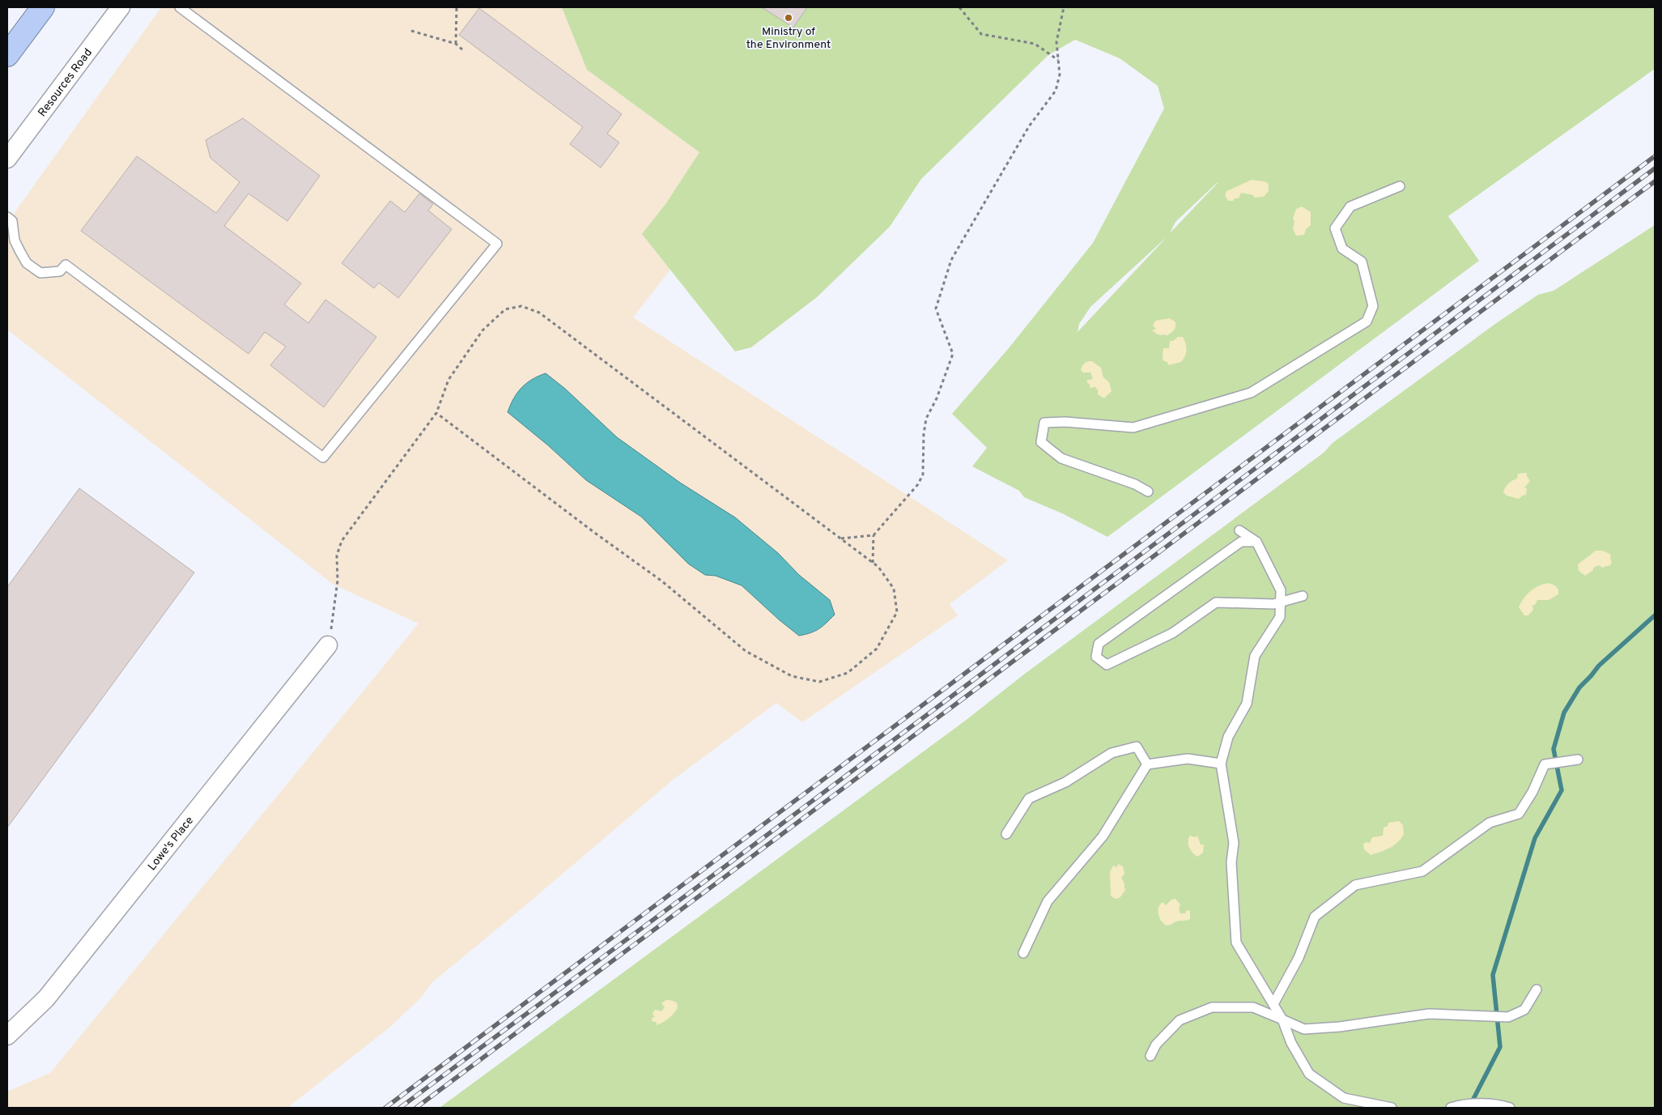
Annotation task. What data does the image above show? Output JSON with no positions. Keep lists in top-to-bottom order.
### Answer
{
  "streets": {
    "street": ["Resources Road", "Lowe's Place"]
  },
  "places": ["Ministry of the Environment"]
}
